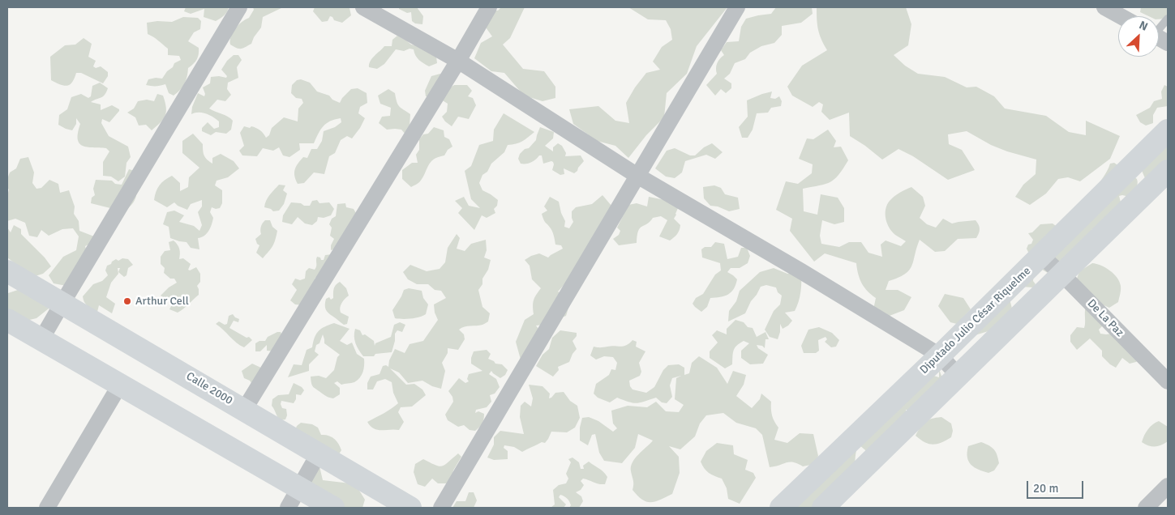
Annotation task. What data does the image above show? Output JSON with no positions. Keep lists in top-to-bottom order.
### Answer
{
  "streets": {
    "street": ["De La Paz", "Diputado Julio César Riquelme", "Calle 2000"]
  },
  "crossings": [
    ["De La Paz", "Diputado Julio César Riquelme"]
  ],
  "places": ["Arthur Cell"],
  "scale_bar": "20 m",
  "north": "top right"
}
